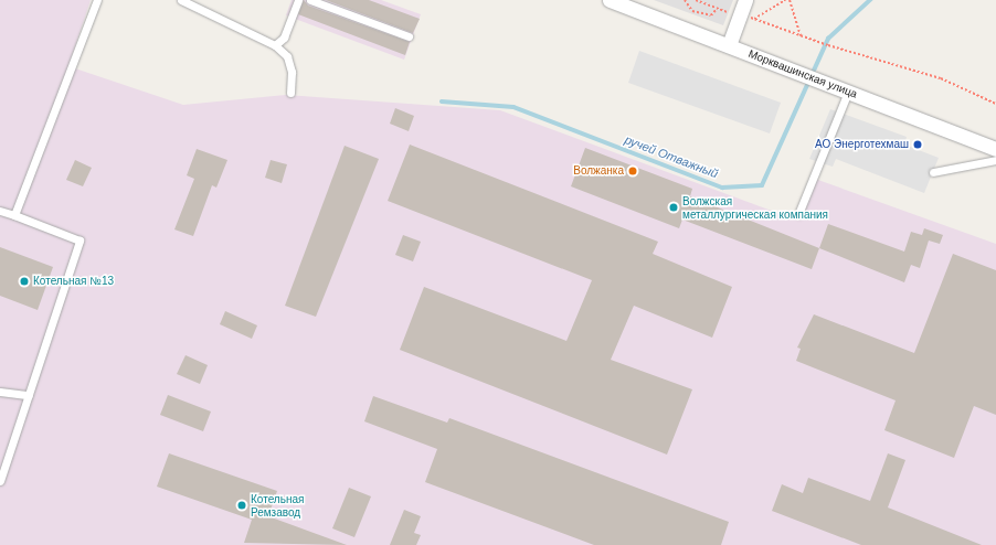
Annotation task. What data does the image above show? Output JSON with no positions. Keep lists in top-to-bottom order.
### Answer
{
  "streets": {
    "street": ["Морквашинская улица"]
  },
  "water": ["ручей Отважный"],
  "places": [
    "АО Энерготехмаш",
    "Волжанка",
    "Волжская металлургическая компания",
    "Котельная №13",
    "Котельная Ремзавод"
  ]
}
